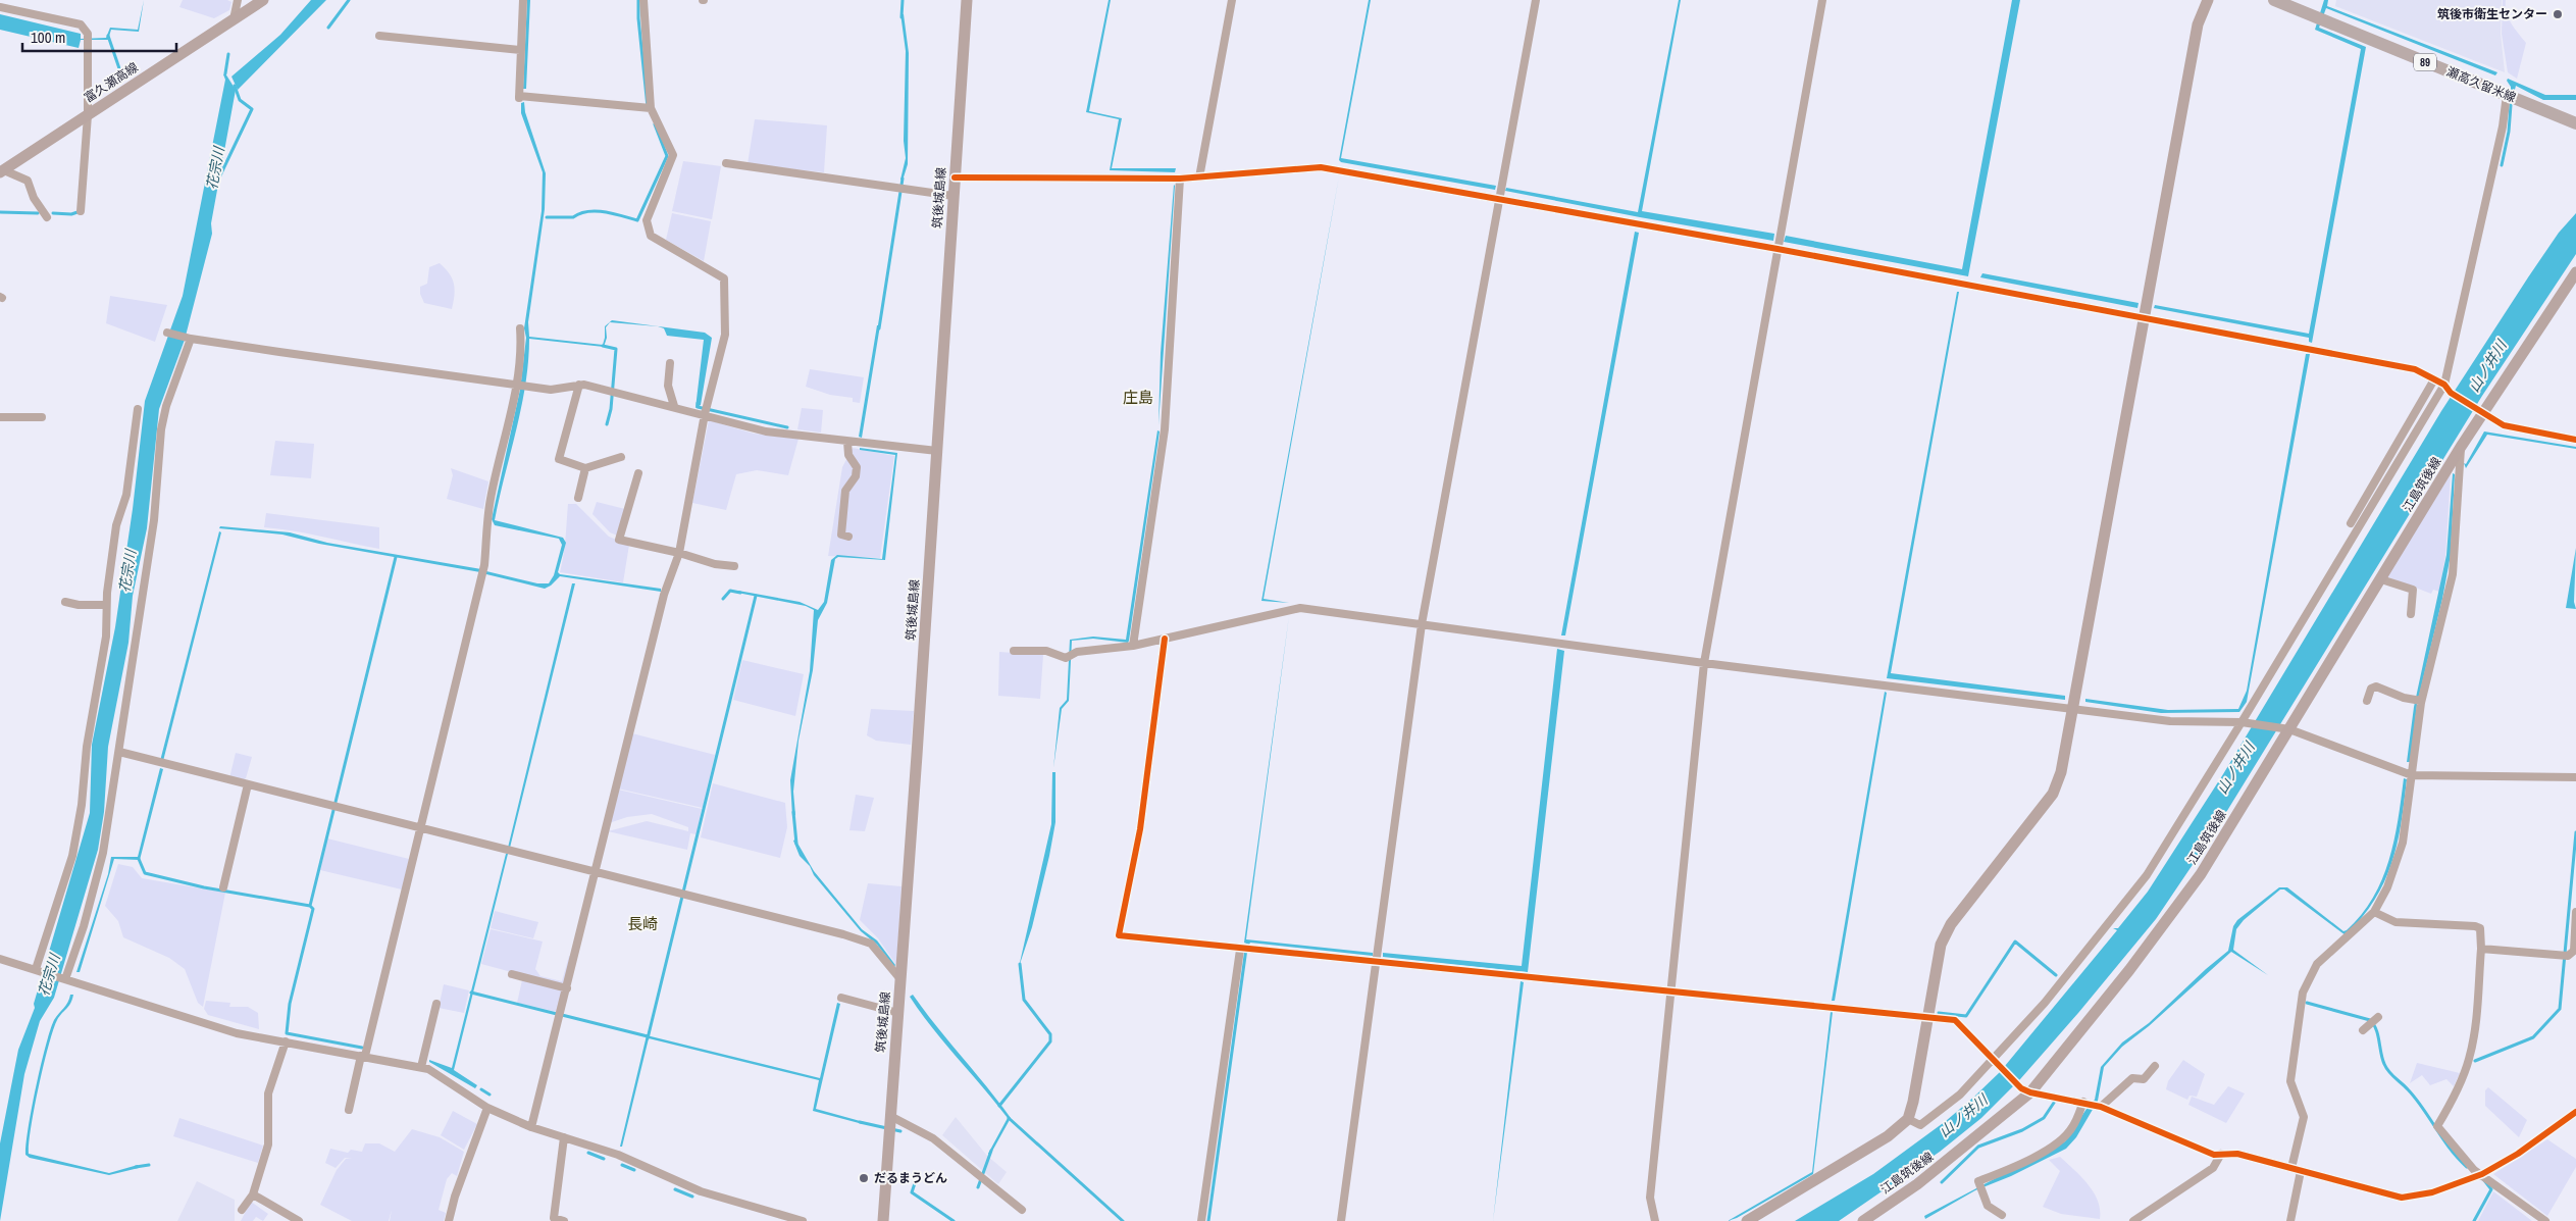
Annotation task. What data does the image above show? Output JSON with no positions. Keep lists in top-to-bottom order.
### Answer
{
  "streets": {
    "main road": [
      "89",
      "富久瀬高線",
      "瀬高久留米線",
      "筑後城島線",
      "江島筑後線"
    ]
  },
  "districts": ["庄島", "長崎"],
  "water": ["花宗川", "山ノ井川"],
  "places": ["筑後市衛生センター", "だるまうどん"],
  "scale_bar": "100 m"
}
